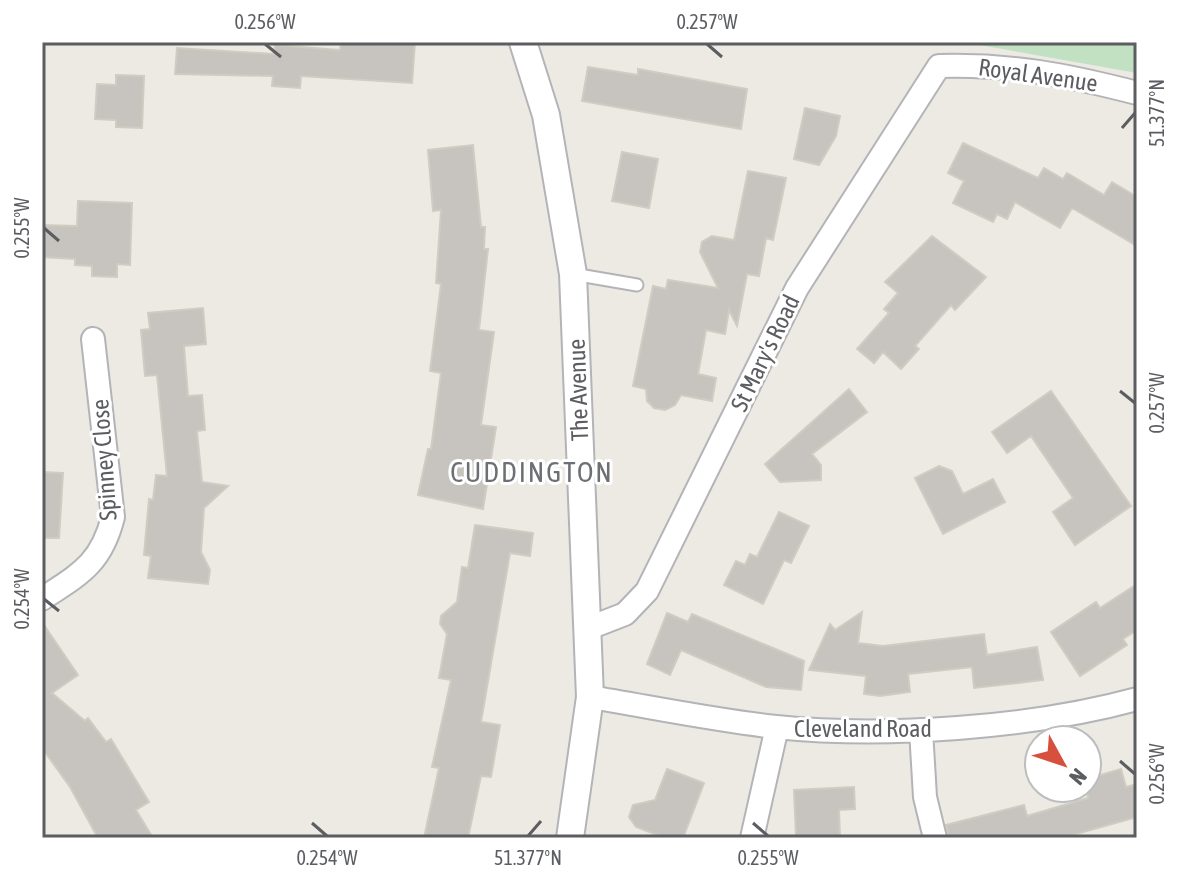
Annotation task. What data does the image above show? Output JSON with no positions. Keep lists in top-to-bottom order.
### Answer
{
  "streets": {
    "street": [
      "Royal Avenue",
      "St Mary's Road",
      "The Avenue",
      "Spinney Close",
      "Cleveland Road"
    ]
  },
  "crossings": [
    ["Royal Avenue", "St Mary's Road"],
    ["St Mary's Road", "The Avenue"],
    ["The Avenue", "Cleveland Road"]
  ],
  "districts": ["CUDDINGTON"],
  "north": "bottom right",
  "coordinates": [
    "0.256°W",
    "0.257°W",
    "51.377°N",
    "0.255°W",
    "0.254°W"
  ]
}
